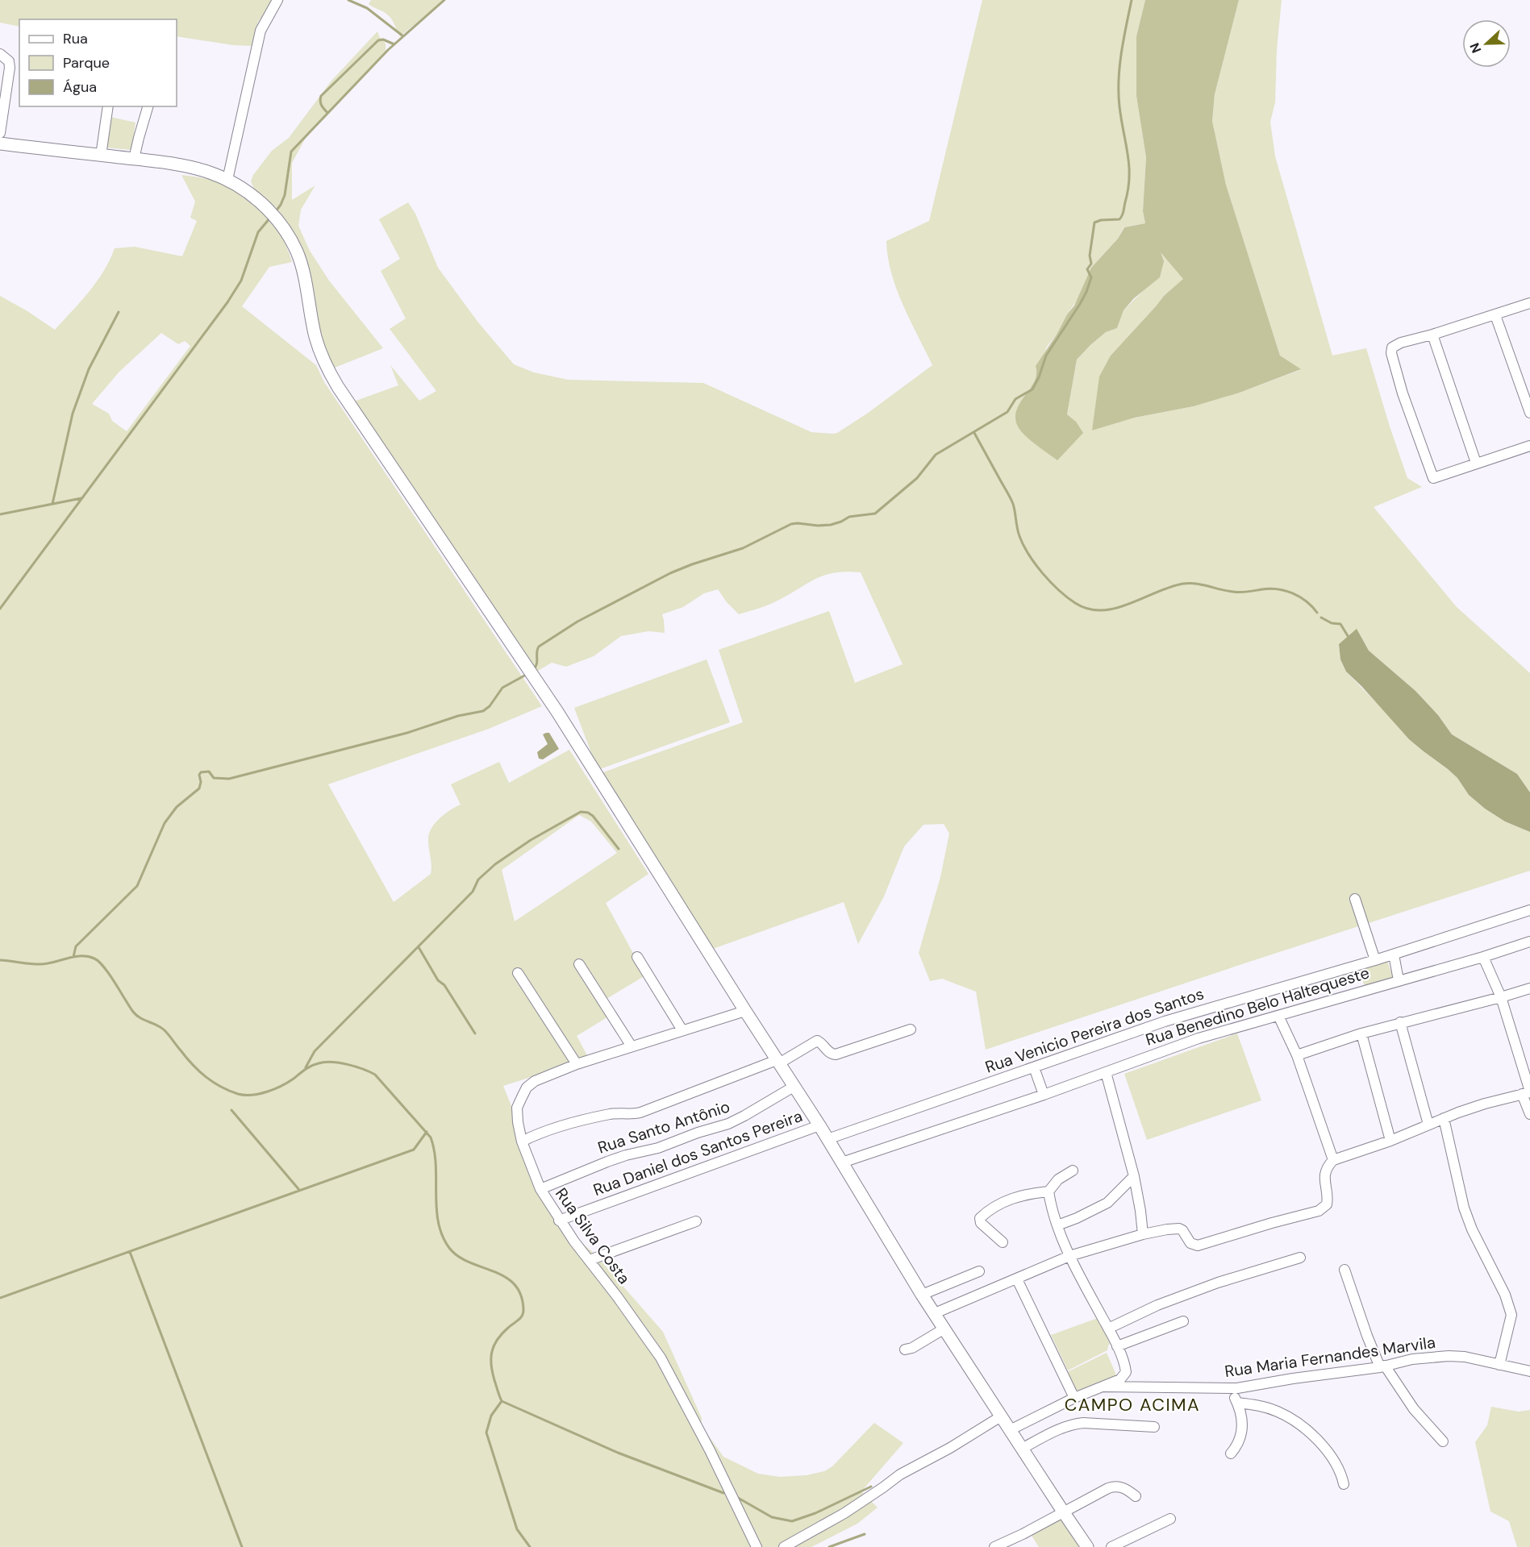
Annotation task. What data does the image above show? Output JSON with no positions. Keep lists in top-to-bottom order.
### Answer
{
  "streets": {
    "street": [
      "Rua Benedino Belo Haltequeste",
      "Rua Venicio Pereira dos Santos",
      "Rua Santo Antônio",
      "Rua Daniel dos Santos Pereira",
      "Rua Silva Costa",
      "Rua Maria Fernandes Marvila"
    ]
  },
  "crossings": [
    ["Rua Santo Antônio", "Rua Silva Costa"],
    ["Rua Daniel dos Santos Pereira", "Rua Silva Costa"]
  ],
  "districts": ["CAMPO ACIMA"],
  "legend": ["Rua", "Parque", "Água"],
  "north": "left"
}
